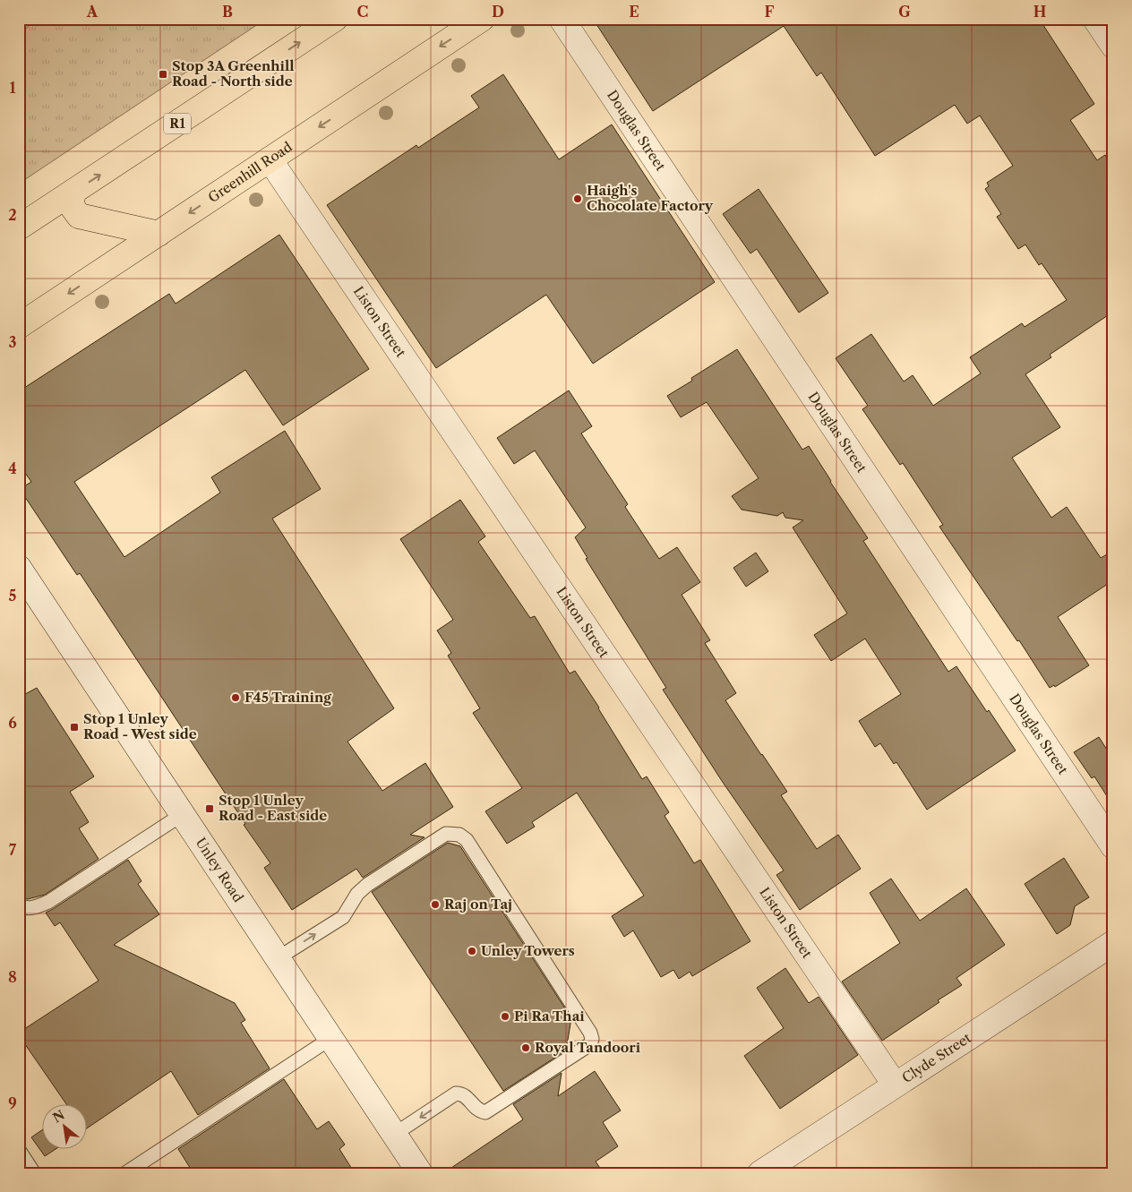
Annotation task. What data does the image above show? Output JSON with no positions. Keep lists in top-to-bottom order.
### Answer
{
  "streets": {
    "highway": ["R1", "Greenhill Road"],
    "street": [
      "Douglas Street",
      "Liston Street",
      "Unley Road",
      "Clyde Street"
    ]
  },
  "crossings": [
    ["Greenhill Road", "Liston Street"],
    ["Liston Street", "Clyde Street"]
  ],
  "places": {
    "transit": ["Stop 3A Greenhill Road - North side", "Stop 1 Unley Road - West side", "Stop 1 Unley Road - East side"],
    "other": [
      "Haigh's Chocolate Factory",
      "F45 Training",
      "Raj on Taj",
      "Unley Towers",
      "Pi Ra Thai",
      "Royal Tandoori"
    ]
  },
  "north": "top left",
  "grid": {
    "columns": [
      "A",
      "B",
      "C",
      "D",
      "E",
      "F",
      "G",
      "H"
    ],
    "rows": [
      "1",
      "2",
      "3",
      "4",
      "5",
      "6",
      "7",
      "8",
      "9"
    ]
  }
}
